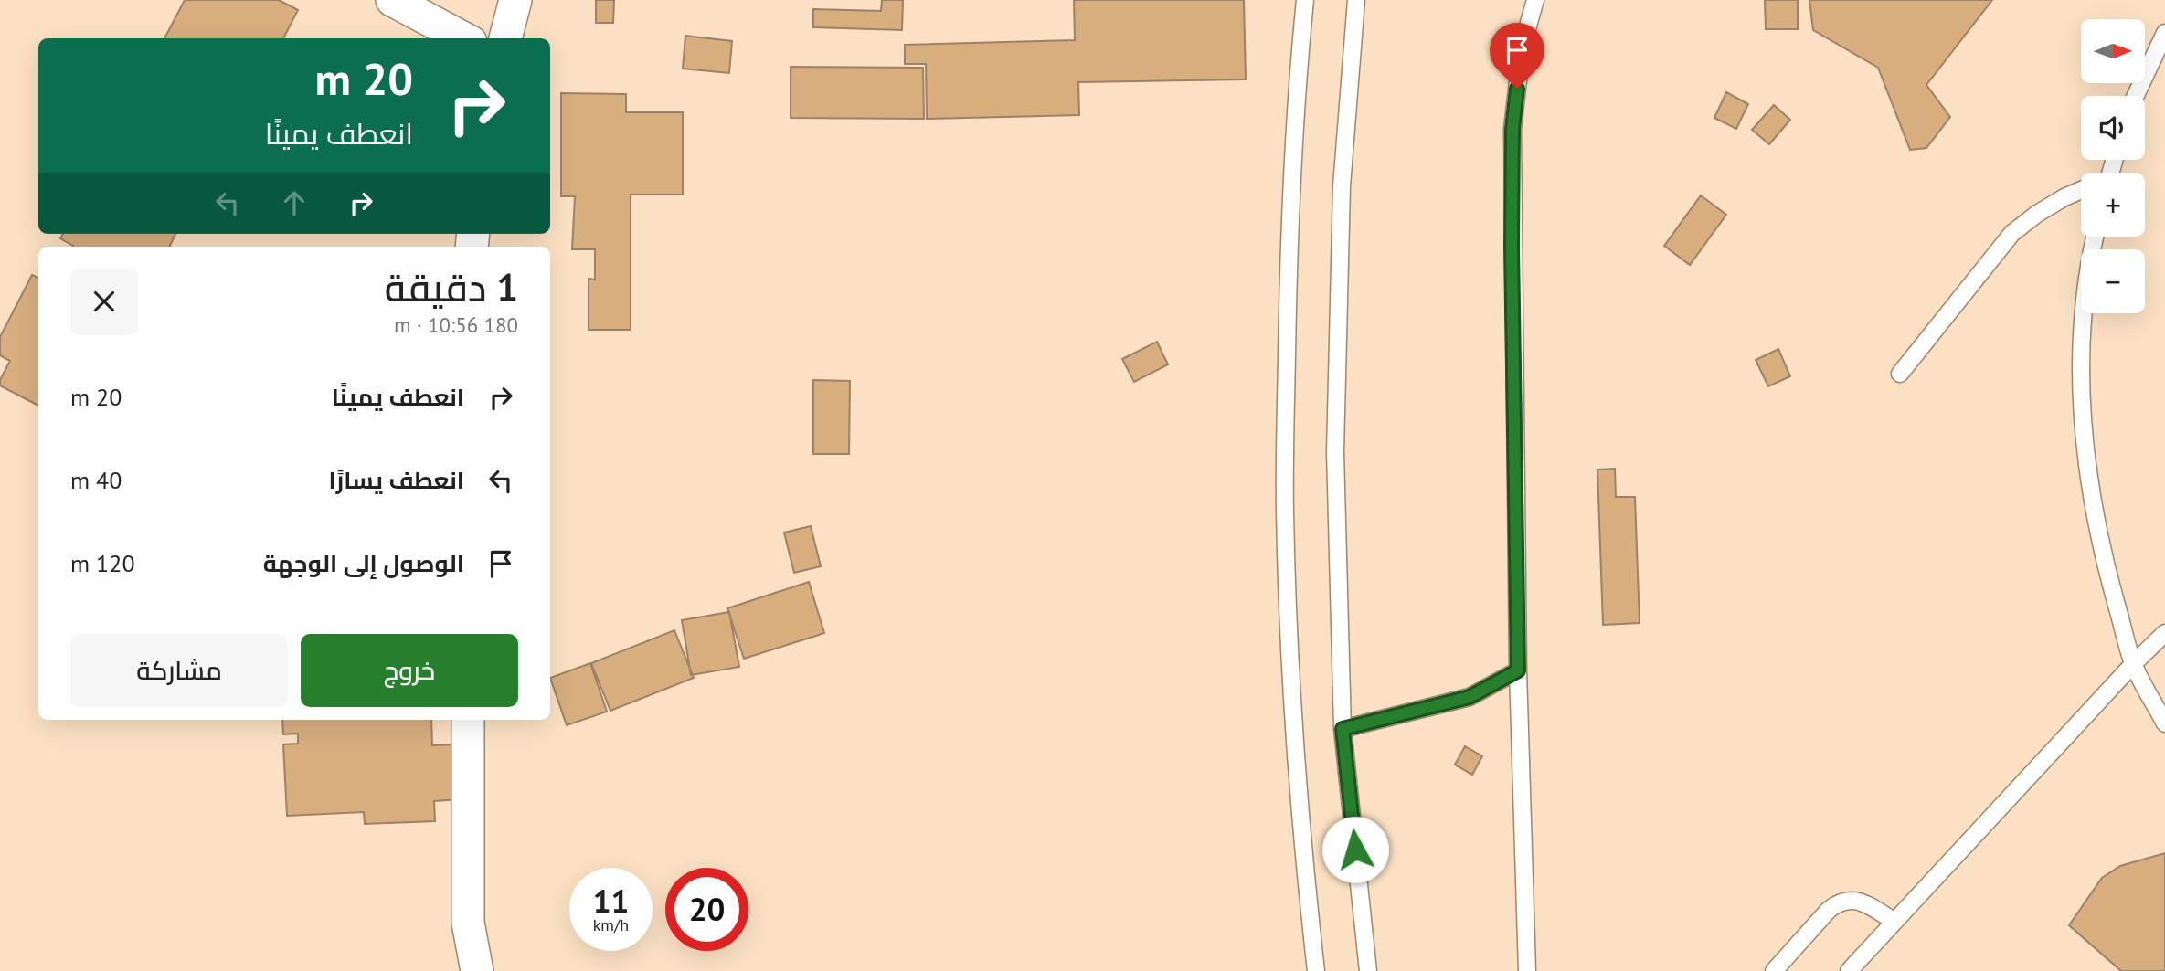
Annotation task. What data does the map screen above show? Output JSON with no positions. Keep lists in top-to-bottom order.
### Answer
{
  "north": "right",
  "page": {
    "map_buttons": ["+", "−"],
    "turn": ["20 m", "انعطف يمينًا"],
    "heading": ["1 دقيقة", "180 m · 10:56"],
    "list": [
      {
        "name": "انعطف يمينًا",
        "value": "20 m"
      },
      {
        "name": "انعطف يسارًا",
        "value": "40 m"
      },
      {
        "name": "الوصول إلى الوجهة",
        "value": "120 m"
      }
    ],
    "buttons": ["خروج", "مشاركة"],
    "speed": "11 km/h",
    "limit": "20"
  }
}
